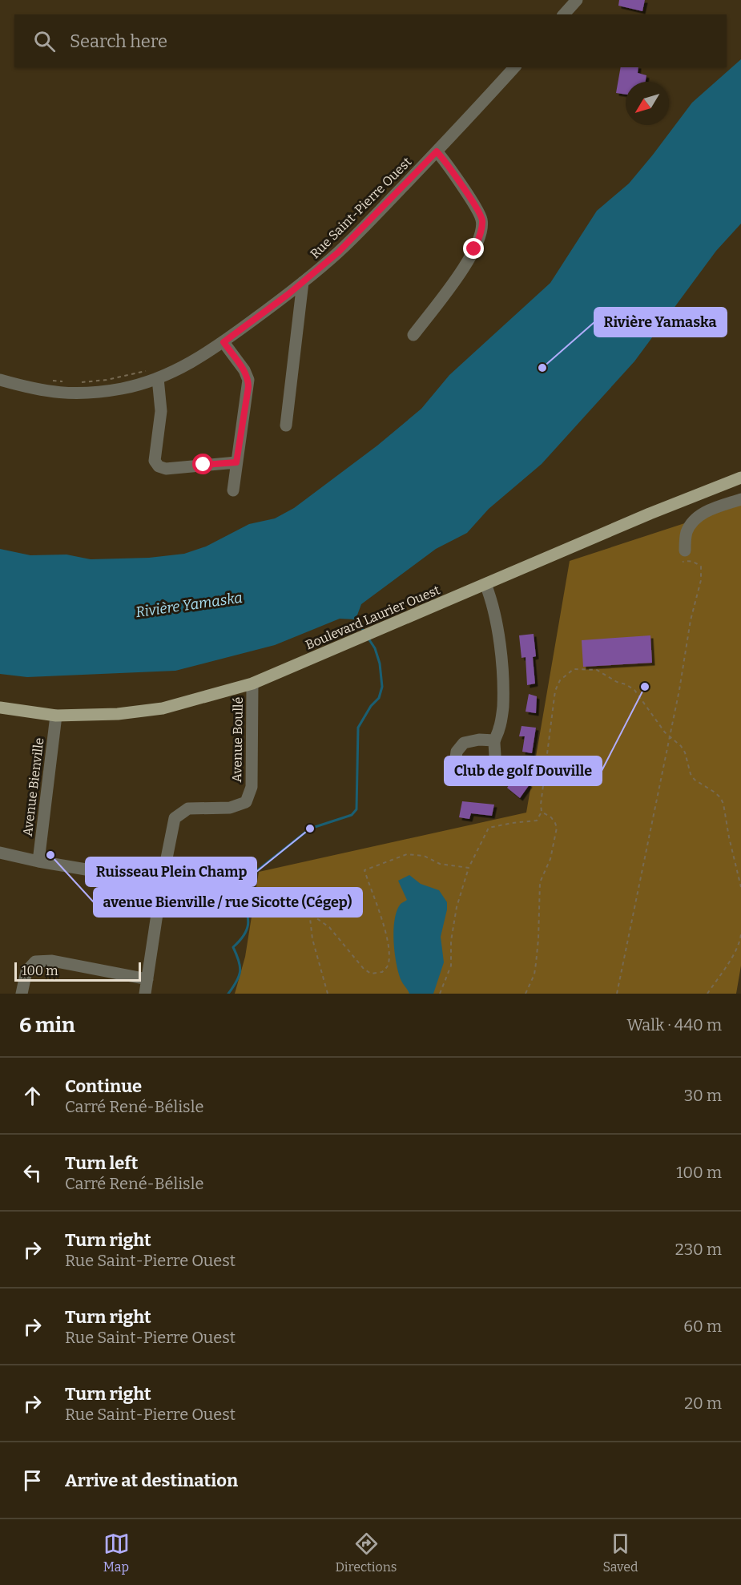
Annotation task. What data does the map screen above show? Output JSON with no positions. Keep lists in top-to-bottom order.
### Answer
{
  "streets": {
    "main road": ["Boulevard Laurier Ouest"],
    "street": ["Rue Saint-Pierre Ouest", "Avenue Boullé", "Avenue Bienville"]
  },
  "crossings": [
    ["Boulevard Laurier Ouest", "Avenue Boullé"],
    ["Boulevard Laurier Ouest", "Avenue Bienville"]
  ],
  "water": ["Rivière Yamaska"],
  "places": [
    "Rivière Yamaska",
    "Club de golf Douville",
    "Ruisseau Plein Champ",
    "avenue Bienville / rue Sicotte (Cégep)"
  ],
  "scale_bar": "100 m",
  "north": "bottom left",
  "page": {
    "search": "Search here",
    "scale": "100 m",
    "heading": ["6 min", "Walk · 440 m"],
    "list": [
      ["Continue", "Carré René-Bélisle", "30 m"],
      ["Turn left", "Carré René-Bélisle", "100 m"],
      ["Turn right", "Rue Saint-Pierre Ouest", "230 m"],
      ["Turn right", "Rue Saint-Pierre Ouest", "60 m"],
      ["Turn right", "Rue Saint-Pierre Ouest", "20 m"],
      "Arrive at destination"
    ],
    "nav": ["Map", "Directions", "Saved"]
  }
}
